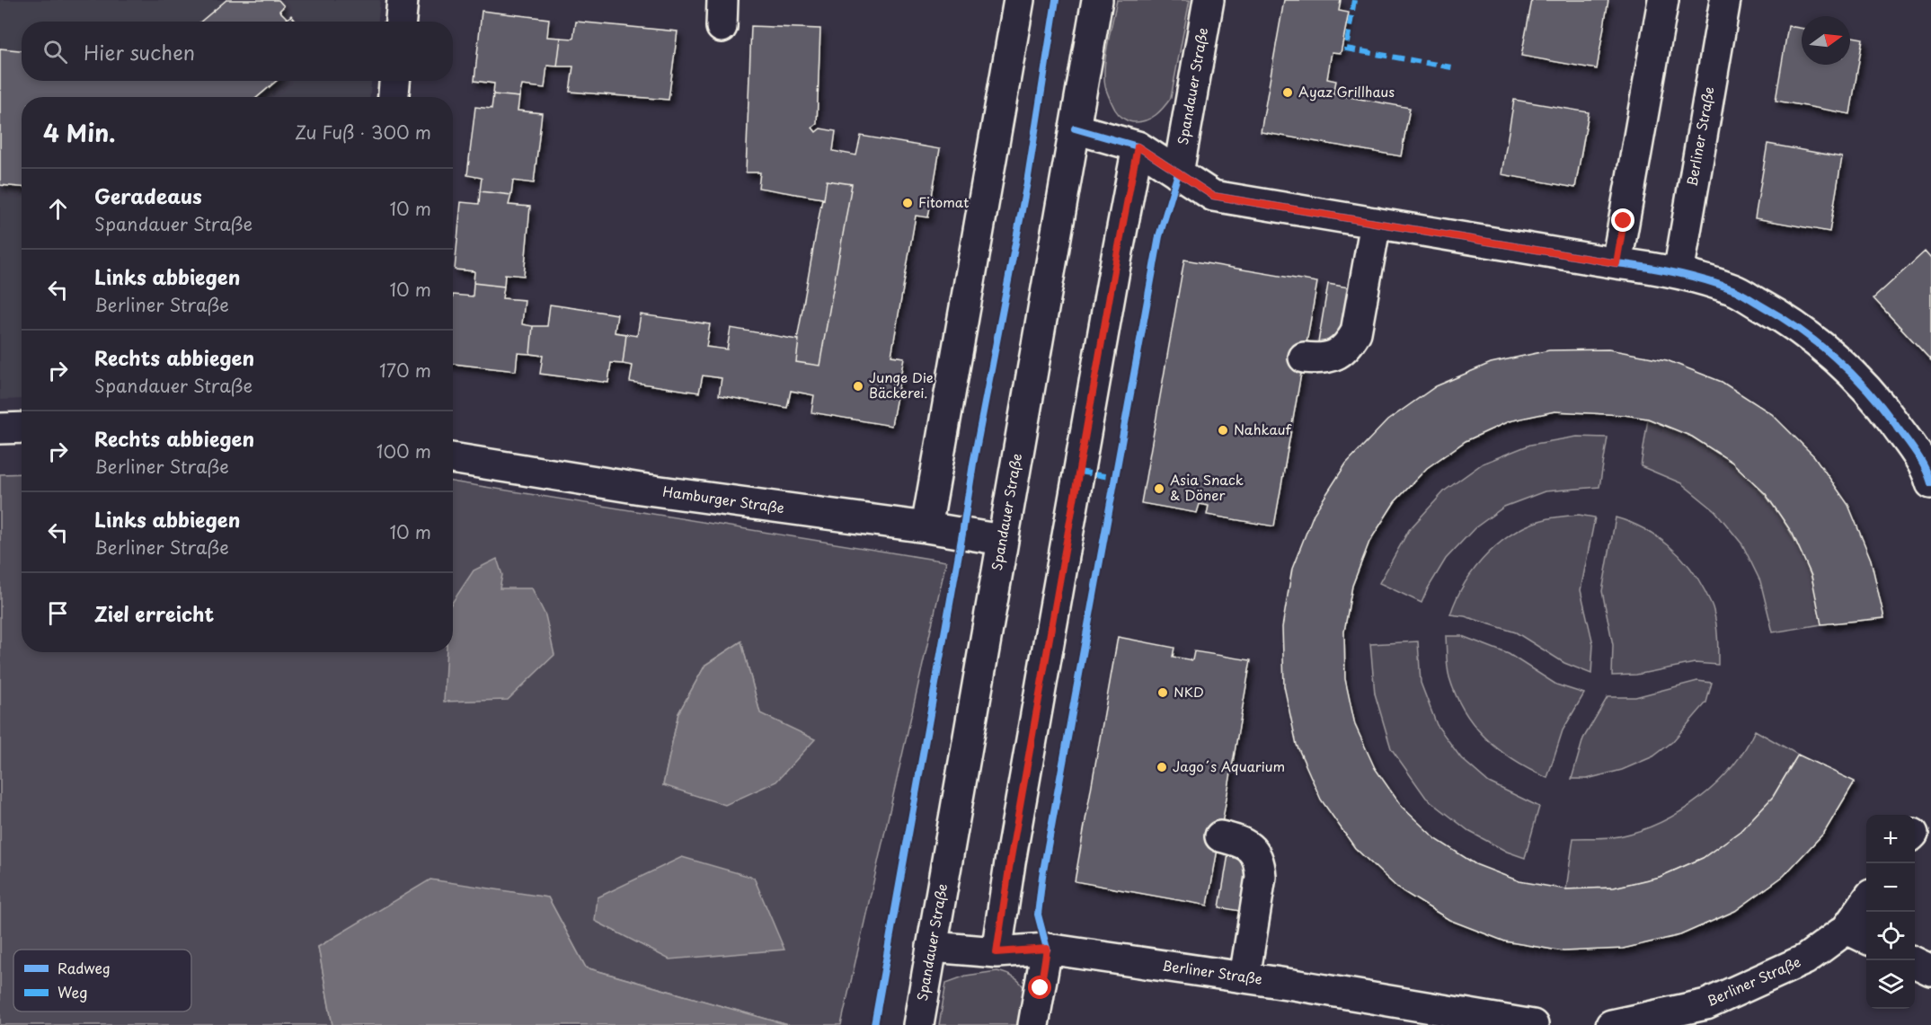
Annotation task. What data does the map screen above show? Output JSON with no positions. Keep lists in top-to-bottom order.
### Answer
{
  "streets": {
    "street": ["Spandauer Straße", "Berliner Straße", "Hamburger Straße"]
  },
  "crossings": [
    ["Spandauer Straße", "Berliner Straße"],
    ["Spandauer Straße", "Hamburger Straße"]
  ],
  "places": [
    "Ayaz Grillhaus",
    "Fitomat",
    "Junge Die Bäckerei.",
    "Nahkauf",
    "Asia Snack & Döner",
    "NKD",
    "Jago´s Aquarium"
  ],
  "legend": ["Radweg", "Weg"],
  "north": "right",
  "page": {
    "search": "Hier suchen",
    "heading": ["4 Min.", "Zu Fuß · 300 m"],
    "list": [
      ["Geradeaus", "Spandauer Straße", "10 m"],
      ["Links abbiegen", "Berliner Straße", "10 m"],
      ["Rechts abbiegen", "Spandauer Straße", "170 m"],
      ["Rechts abbiegen", "Berliner Straße", "100 m"],
      ["Links abbiegen", "Berliner Straße", "10 m"],
      "Ziel erreicht"
    ],
    "map_buttons": ["+", "−"]
  }
}
